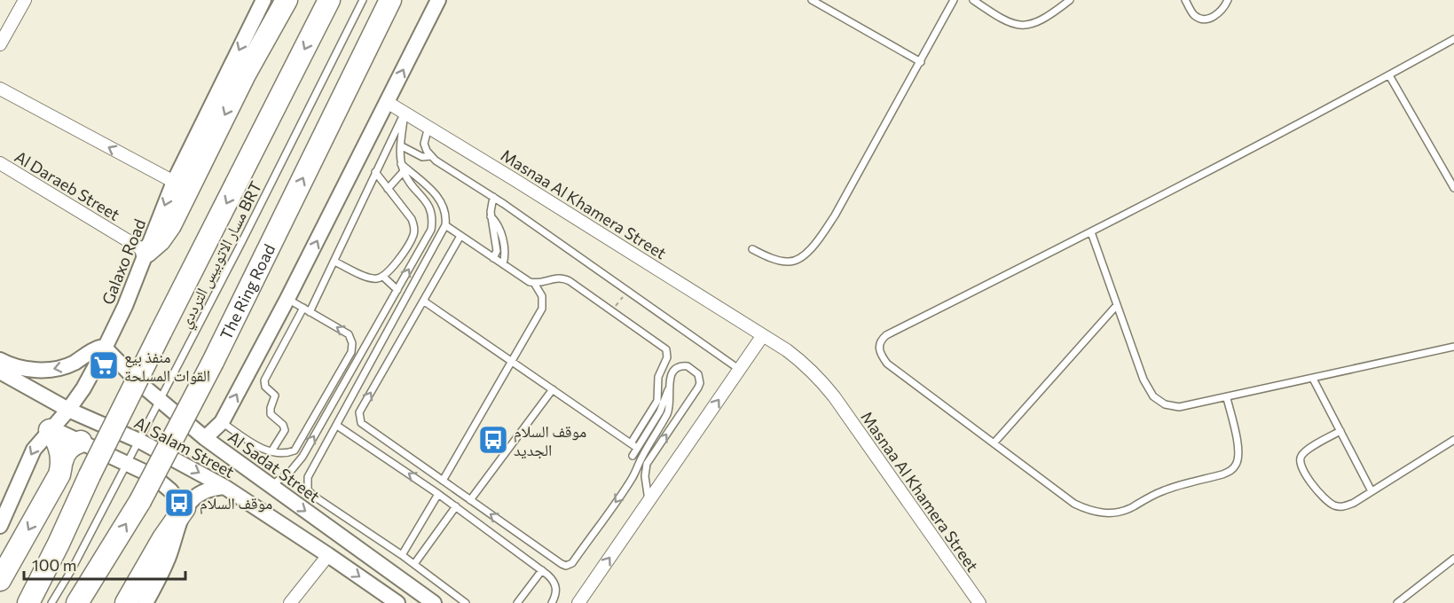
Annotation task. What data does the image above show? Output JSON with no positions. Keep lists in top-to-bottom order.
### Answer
{
  "streets": {
    "highway": ["The Ring Road"],
    "street": [
      "Al Daraeb Street",
      "Masnaa Al Khamera Street",
      "Galaxo Road",
      "Al Salam Street",
      "Al Sadat Street"
    ],
    "lane": ["مسار الاتوبيس الترددي BRT"]
  },
  "crossings": [
    ["Al Daraeb Street", "Galaxo Road"],
    ["Galaxo Road", "Al Salam Street"],
    ["Galaxo Road", "Al Sadat Street"]
  ],
  "one_way": ["Galaxo Road", "Al Sadat Street"],
  "places": {
    "supermarket": ["منفذ بيع القوات المسلحة"],
    "bus stop": ["موقف السلام الجديد", "موقف السلام"]
  },
  "scale_bar": "100 m"
}
